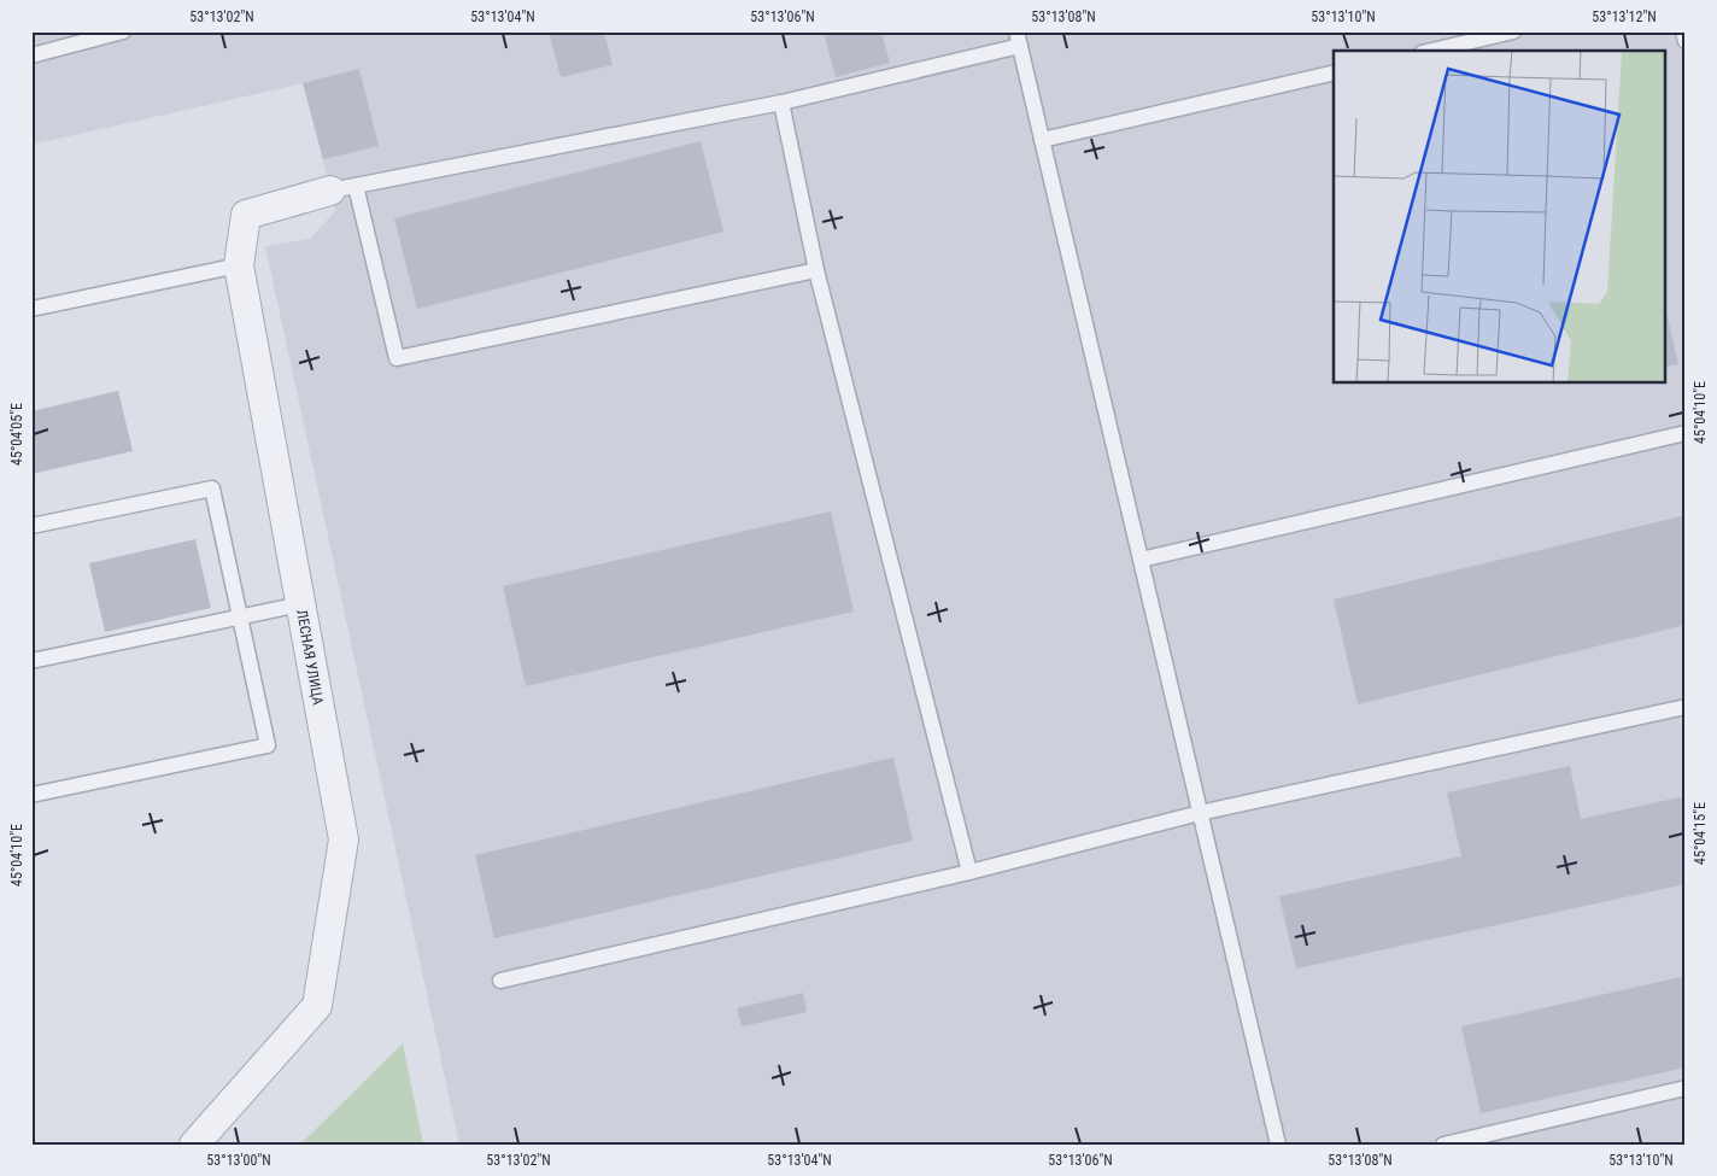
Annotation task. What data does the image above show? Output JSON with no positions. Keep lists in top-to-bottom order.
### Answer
{
  "streets": {
    "street": ["ЛЕСНАЯ УЛИЦА"]
  },
  "coordinates": [
    "53°13'02\"N",
    "53°13'04\"N",
    "53°13'06\"N",
    "53°13'08\"N",
    "53°13'10\"N",
    "53°13'12\"N",
    "45°04'10\"E",
    "45°04'05\"E",
    "45°04'15\"E",
    "53°13'00\"N"
  ]
}
